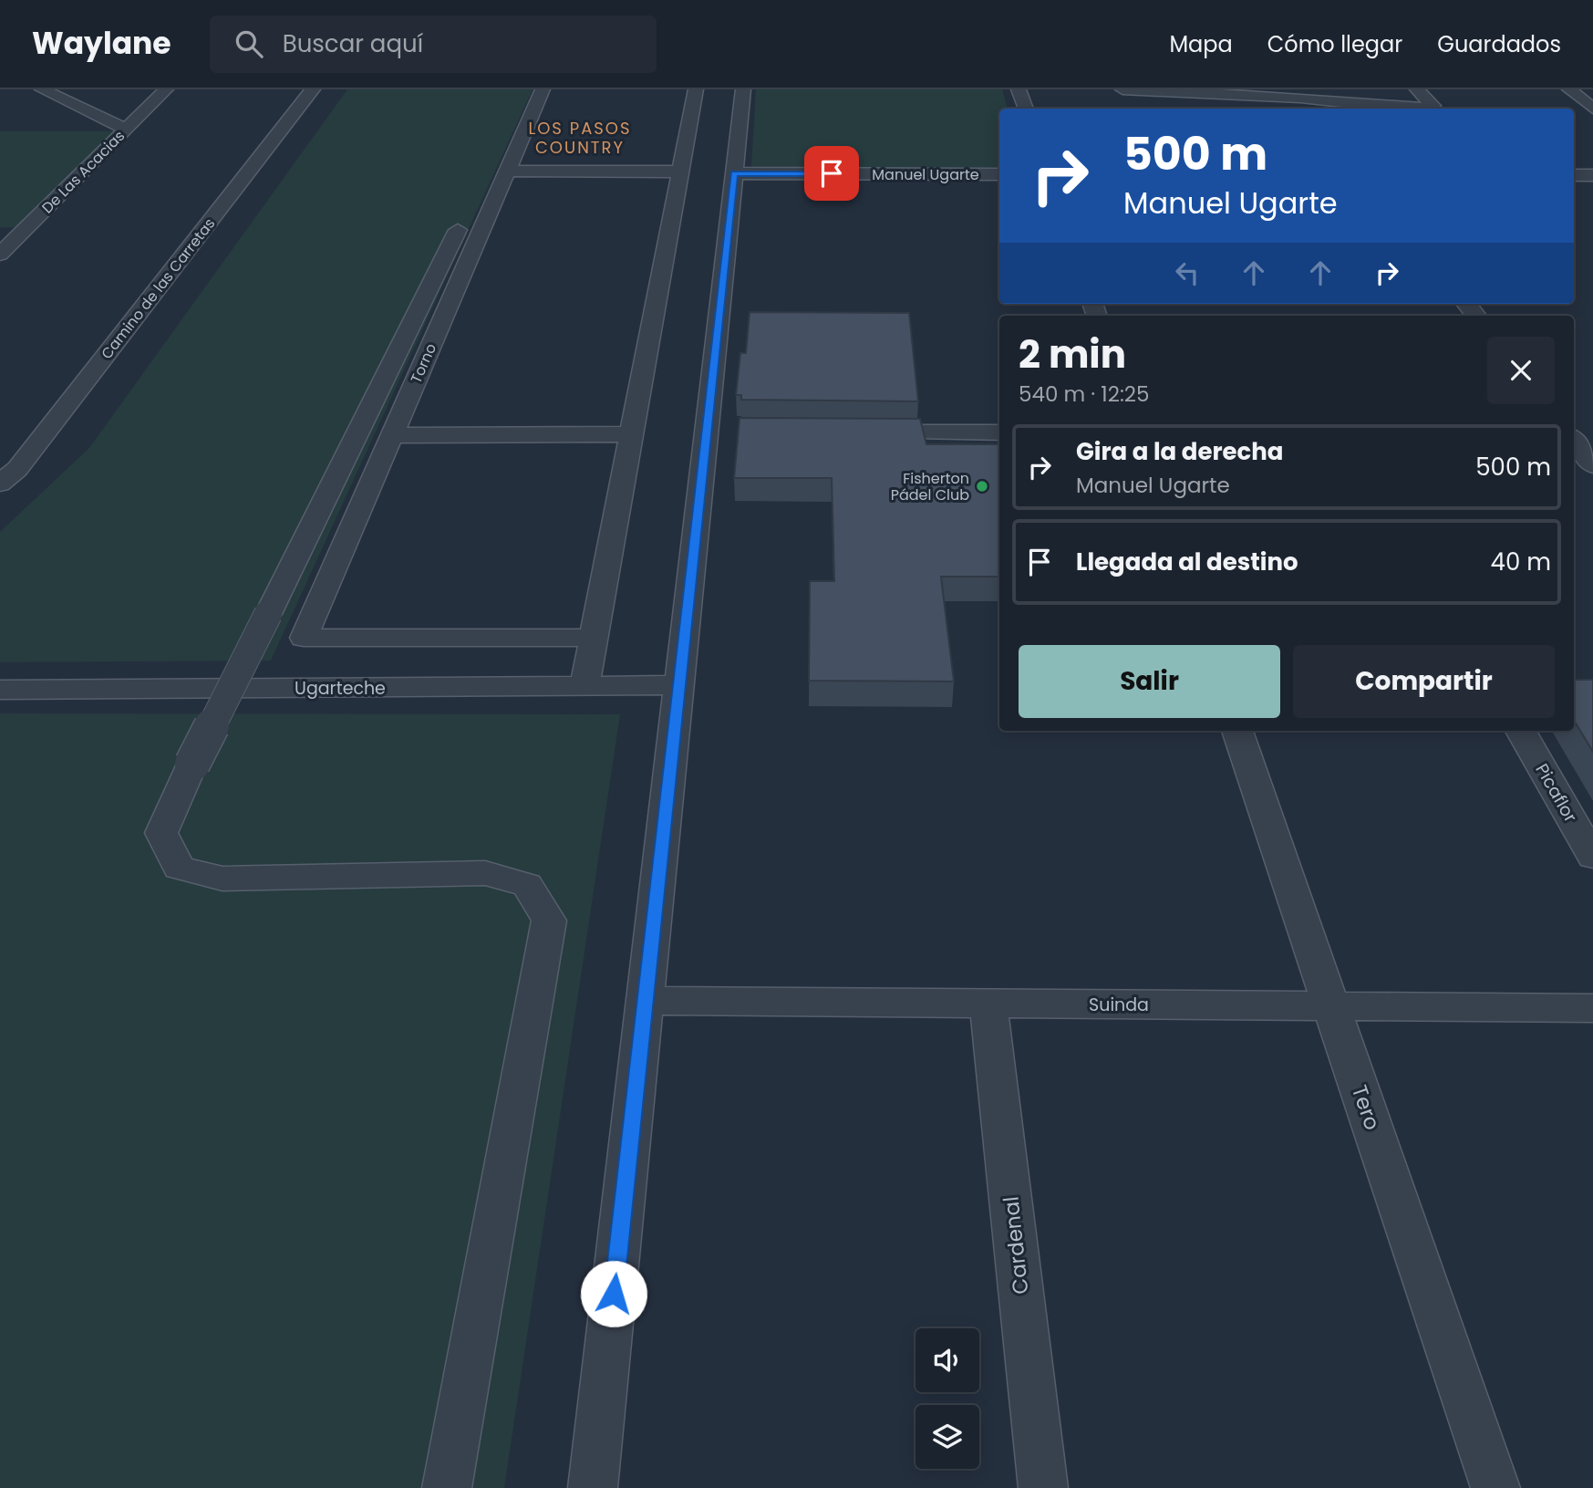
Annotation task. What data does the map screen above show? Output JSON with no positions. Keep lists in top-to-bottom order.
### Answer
{
  "streets": {
    "street": [
      "De Las Acacias",
      "Manuel Ugarte",
      "Camino de las Carretas",
      "Torno",
      "Ugarteche",
      "Picaflor",
      "Suinda",
      "Tero",
      "Cardenal"
    ]
  },
  "crossings": [
    ["Suinda", "Tero"],
    ["Suinda", "Cardenal"]
  ],
  "districts": ["LOS PASOS COUNTRY"],
  "places": ["Fisherton Pádel Club"],
  "page": {
    "header": "Waylane",
    "search": "Buscar aquí",
    "nav": ["Mapa", "Cómo llegar", "Guardados"],
    "turn": ["500 m", "Manuel Ugarte"],
    "heading": ["2 min", "540 m · 12:25"],
    "list": [
      {
        "name": "Gira a la derecha",
        "note": "Manuel Ugarte",
        "value": "500 m"
      },
      {
        "name": "Llegada al destino",
        "value": "40 m"
      }
    ],
    "buttons": ["Salir", "Compartir"]
  }
}
